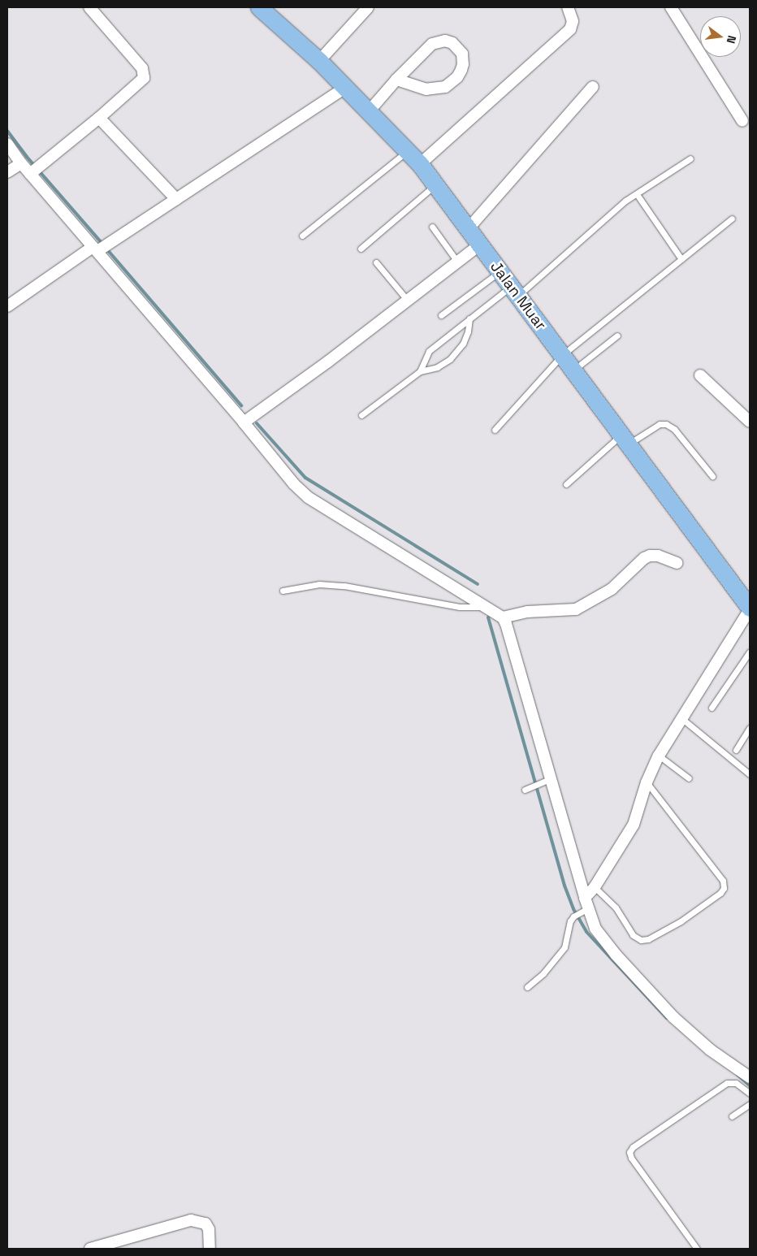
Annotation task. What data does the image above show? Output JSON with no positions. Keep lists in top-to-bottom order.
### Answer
{
  "streets": {
    "main road": ["Jalan Muar"]
  },
  "north": "right"
}
